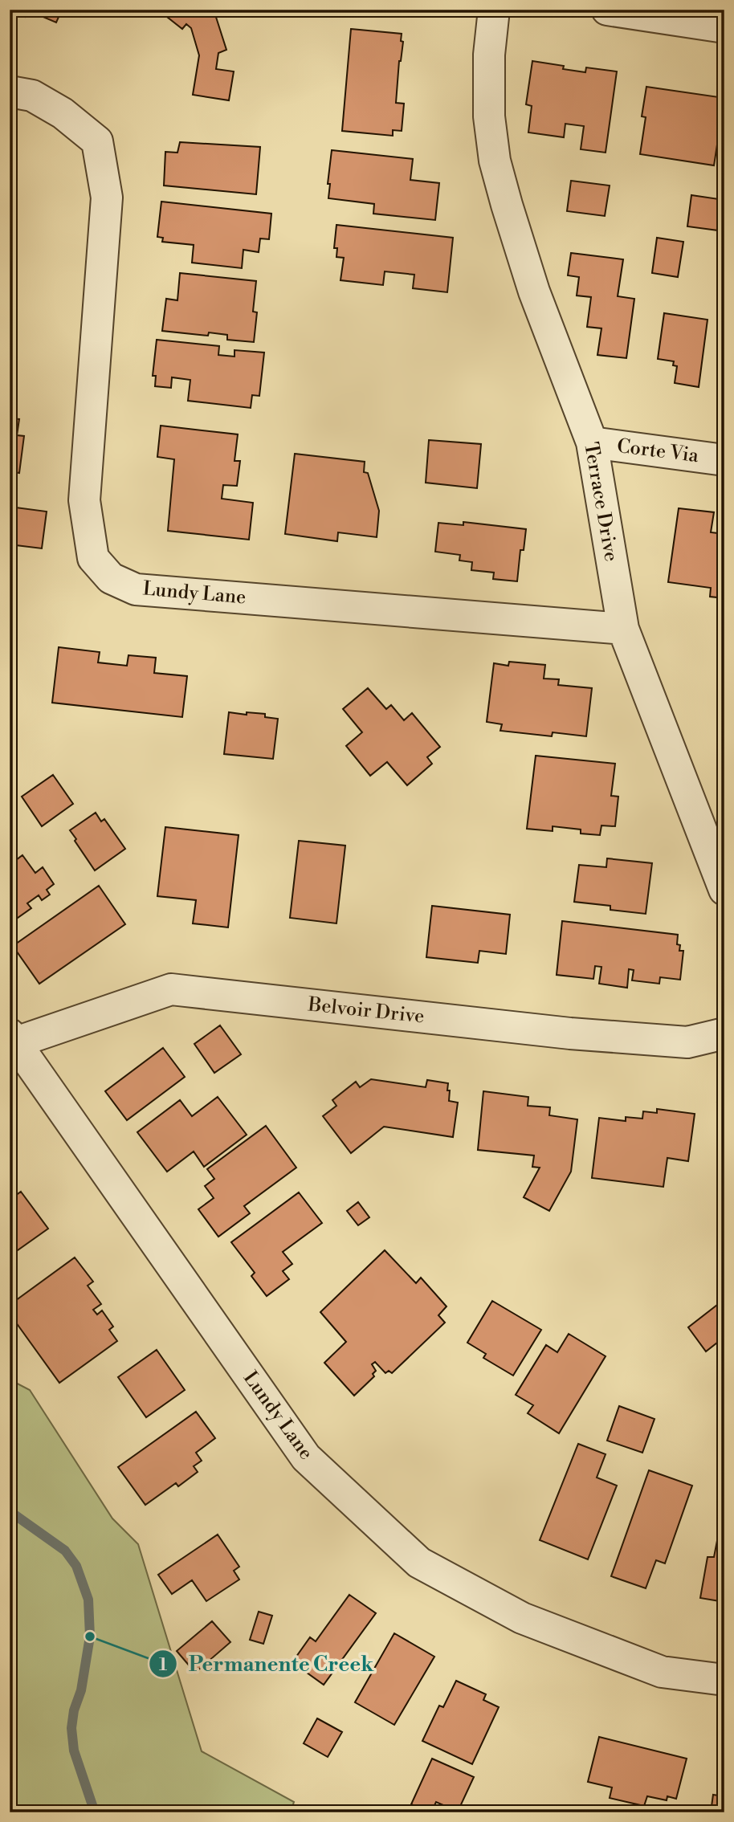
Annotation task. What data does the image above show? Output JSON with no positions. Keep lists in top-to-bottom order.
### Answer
{
  "streets": {
    "street": [
      "Corte Via",
      "Terrace Drive",
      "Lundy Lane",
      "Belvoir Drive"
    ]
  },
  "crossings": [
    ["Corte Via", "Terrace Drive"],
    ["Terrace Drive", "Lundy Lane"],
    ["Lundy Lane", "Belvoir Drive"]
  ],
  "places": ["Permanente Creek"]
}
